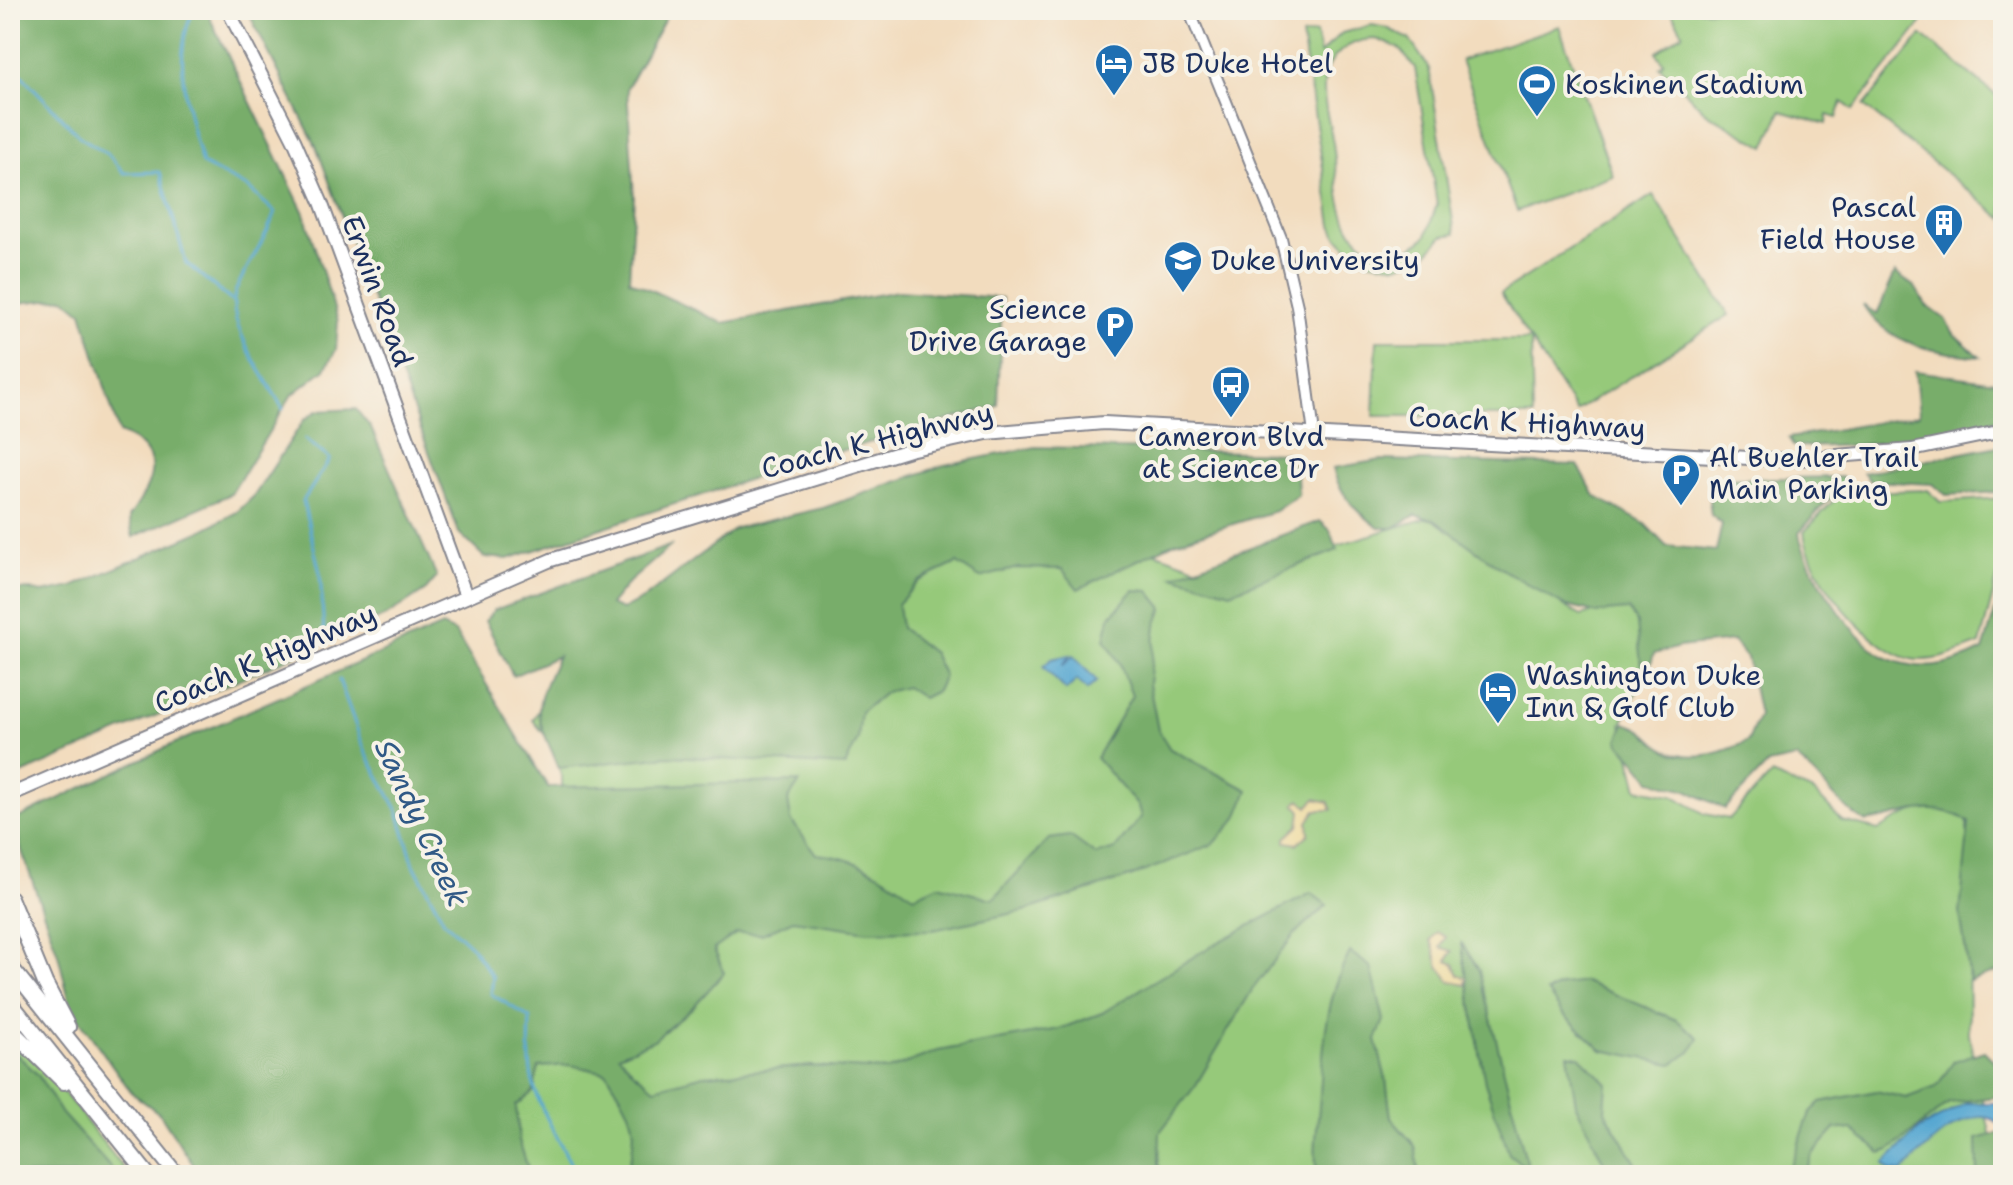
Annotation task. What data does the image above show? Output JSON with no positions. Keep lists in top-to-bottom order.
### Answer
{
  "streets": {
    "main road": ["Erwin Road", "Coach K Highway"]
  },
  "crossings": [
    ["Erwin Road", "Coach K Highway"]
  ],
  "water": ["Sandy Creek"],
  "places": {
    "hotel": ["JB Duke Hotel", "Washington Duke Inn & Golf Club"],
    "sports": ["Koskinen Stadium"],
    "building": ["Pascal Field House"],
    "school or university": ["Duke University"],
    "parking": ["Science Drive Garage", "Al Buehler Trail Main Parking"],
    "bus stop": ["Cameron Blvd at Science Dr"]
  }
}
